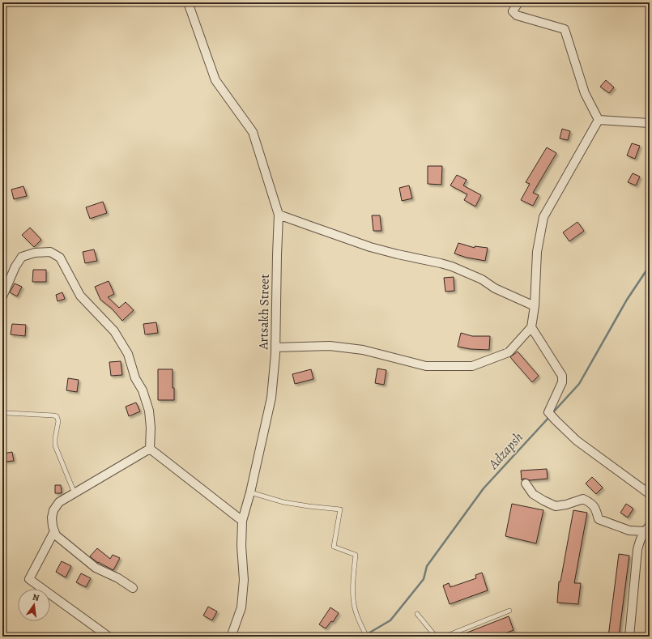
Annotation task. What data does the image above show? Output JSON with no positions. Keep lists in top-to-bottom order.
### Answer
{
  "streets": {
    "street": ["Artsakh Street"]
  },
  "water": ["Adzapsh"],
  "north": "top"
}
